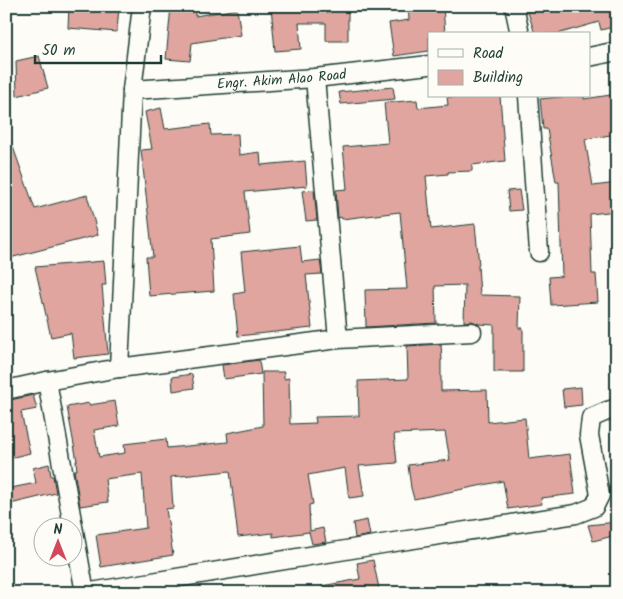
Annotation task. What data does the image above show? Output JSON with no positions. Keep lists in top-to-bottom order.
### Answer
{
  "streets": {
    "street": ["Engr. Akim Alao Road"]
  },
  "legend": ["Road", "Building"],
  "scale_bar": "50 m",
  "north": "top"
}
